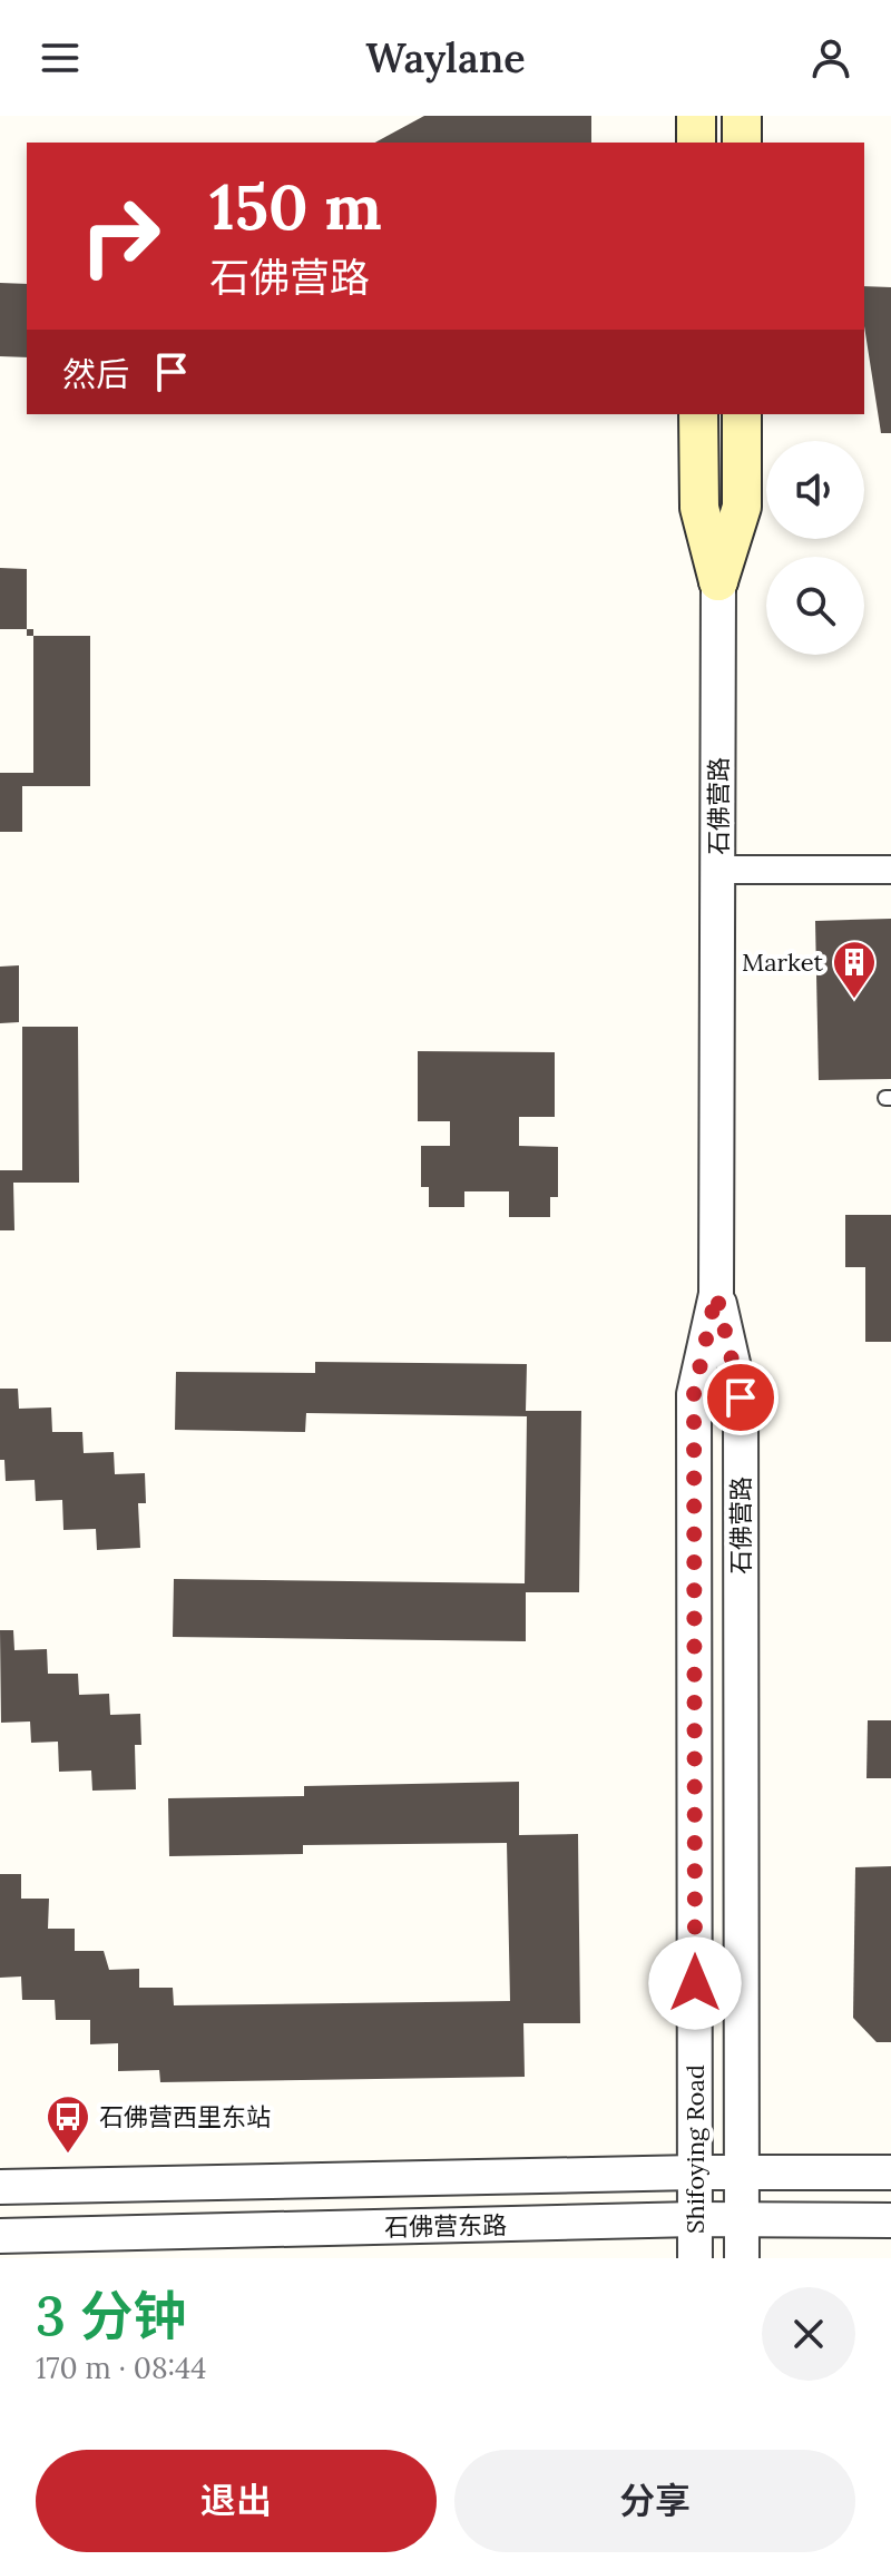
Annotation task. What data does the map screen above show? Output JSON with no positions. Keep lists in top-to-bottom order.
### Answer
{
  "streets": {
    "main road": ["石佛营路"],
    "street": ["Shifoying Road", "石佛营东路"]
  },
  "crossings": [
    ["石佛营路", "Shifoying Road"],
    ["石佛营路", "石佛营东路"],
    ["Shifoying Road", "石佛营东路"]
  ],
  "places": {
    "building": ["Market"],
    "bus stop": ["石佛营西里东站"]
  },
  "page": {
    "header": "Waylane",
    "turn": ["150 m", "石佛营路"],
    "then": "然后",
    "heading": ["3 分钟", "170 m · 08:44"],
    "buttons": ["退出", "分享"]
  }
}
